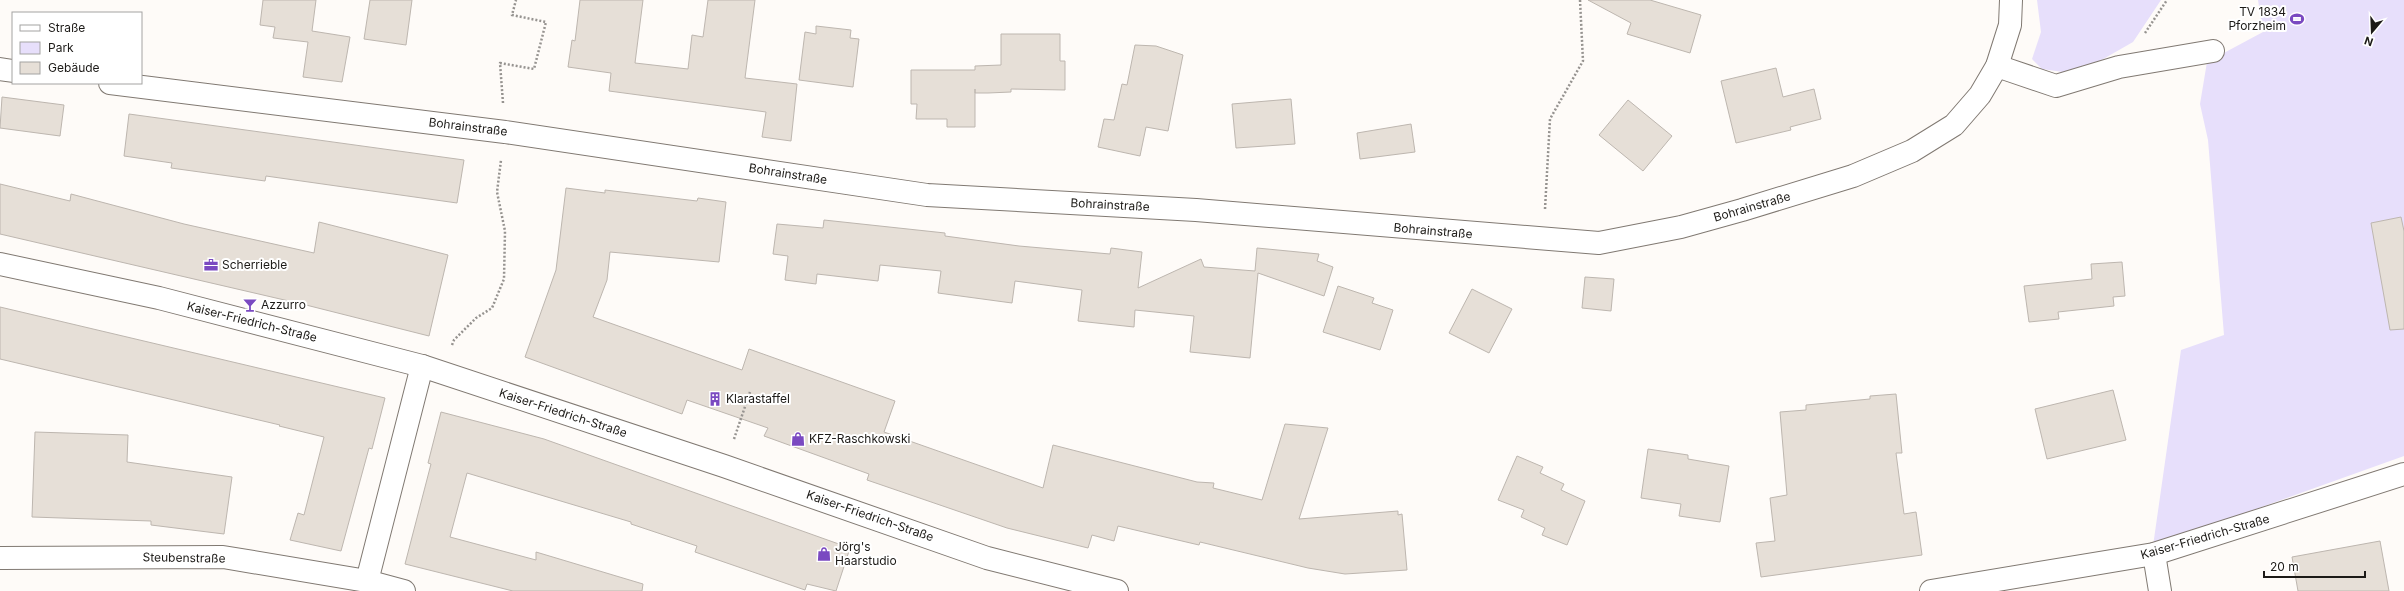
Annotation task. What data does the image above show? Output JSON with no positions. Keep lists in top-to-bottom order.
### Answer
{
  "streets": {
    "street": ["Bohrainstraße", "Kaiser-Friedrich-Straße", "Steubenstraße"]
  },
  "places": {
    "sports": ["TV 1834 Pforzheim"],
    "office": ["Scherrieble"],
    "bar": ["Azzurro"],
    "building": ["Klarastaffel"],
    "shop": ["KFZ-Raschkowski", "Jörg's Haarstudio"]
  },
  "legend": ["Straße", "Park", "Gebäude"],
  "scale_bar": "20 m",
  "north": "bottom"
}
